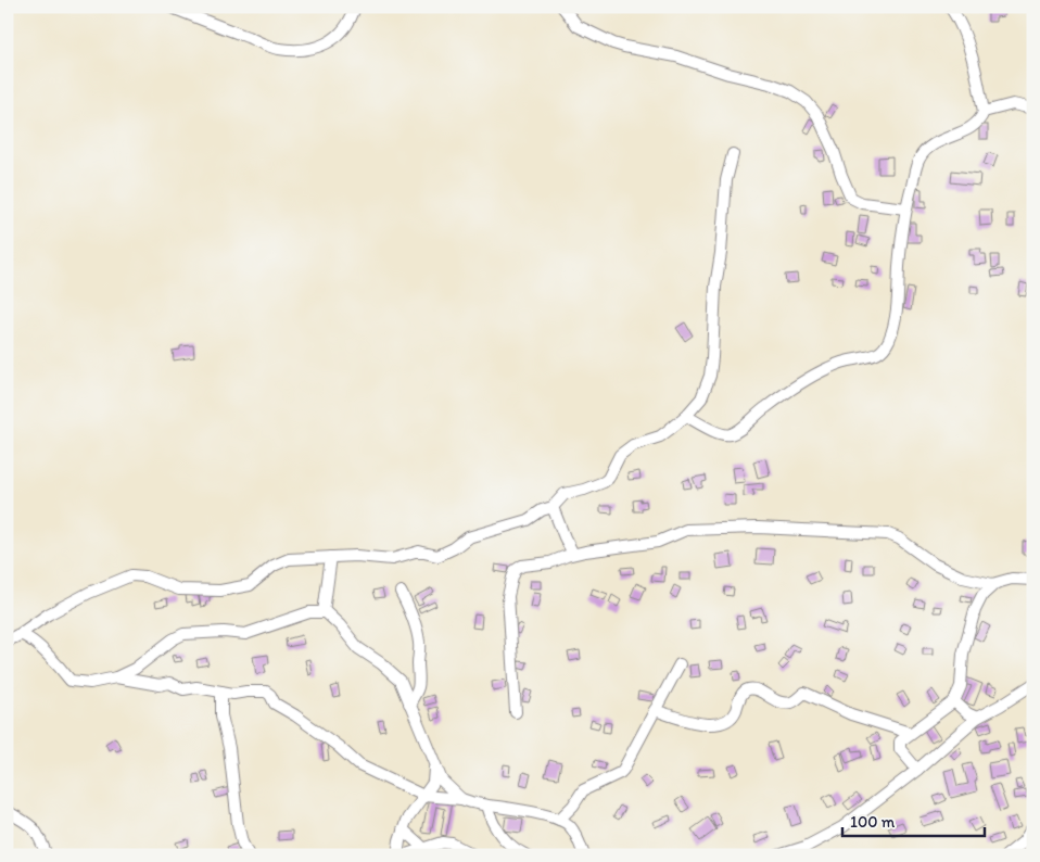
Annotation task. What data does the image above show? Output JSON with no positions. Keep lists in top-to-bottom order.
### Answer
{
  "scale_bar": "100 m"
}
